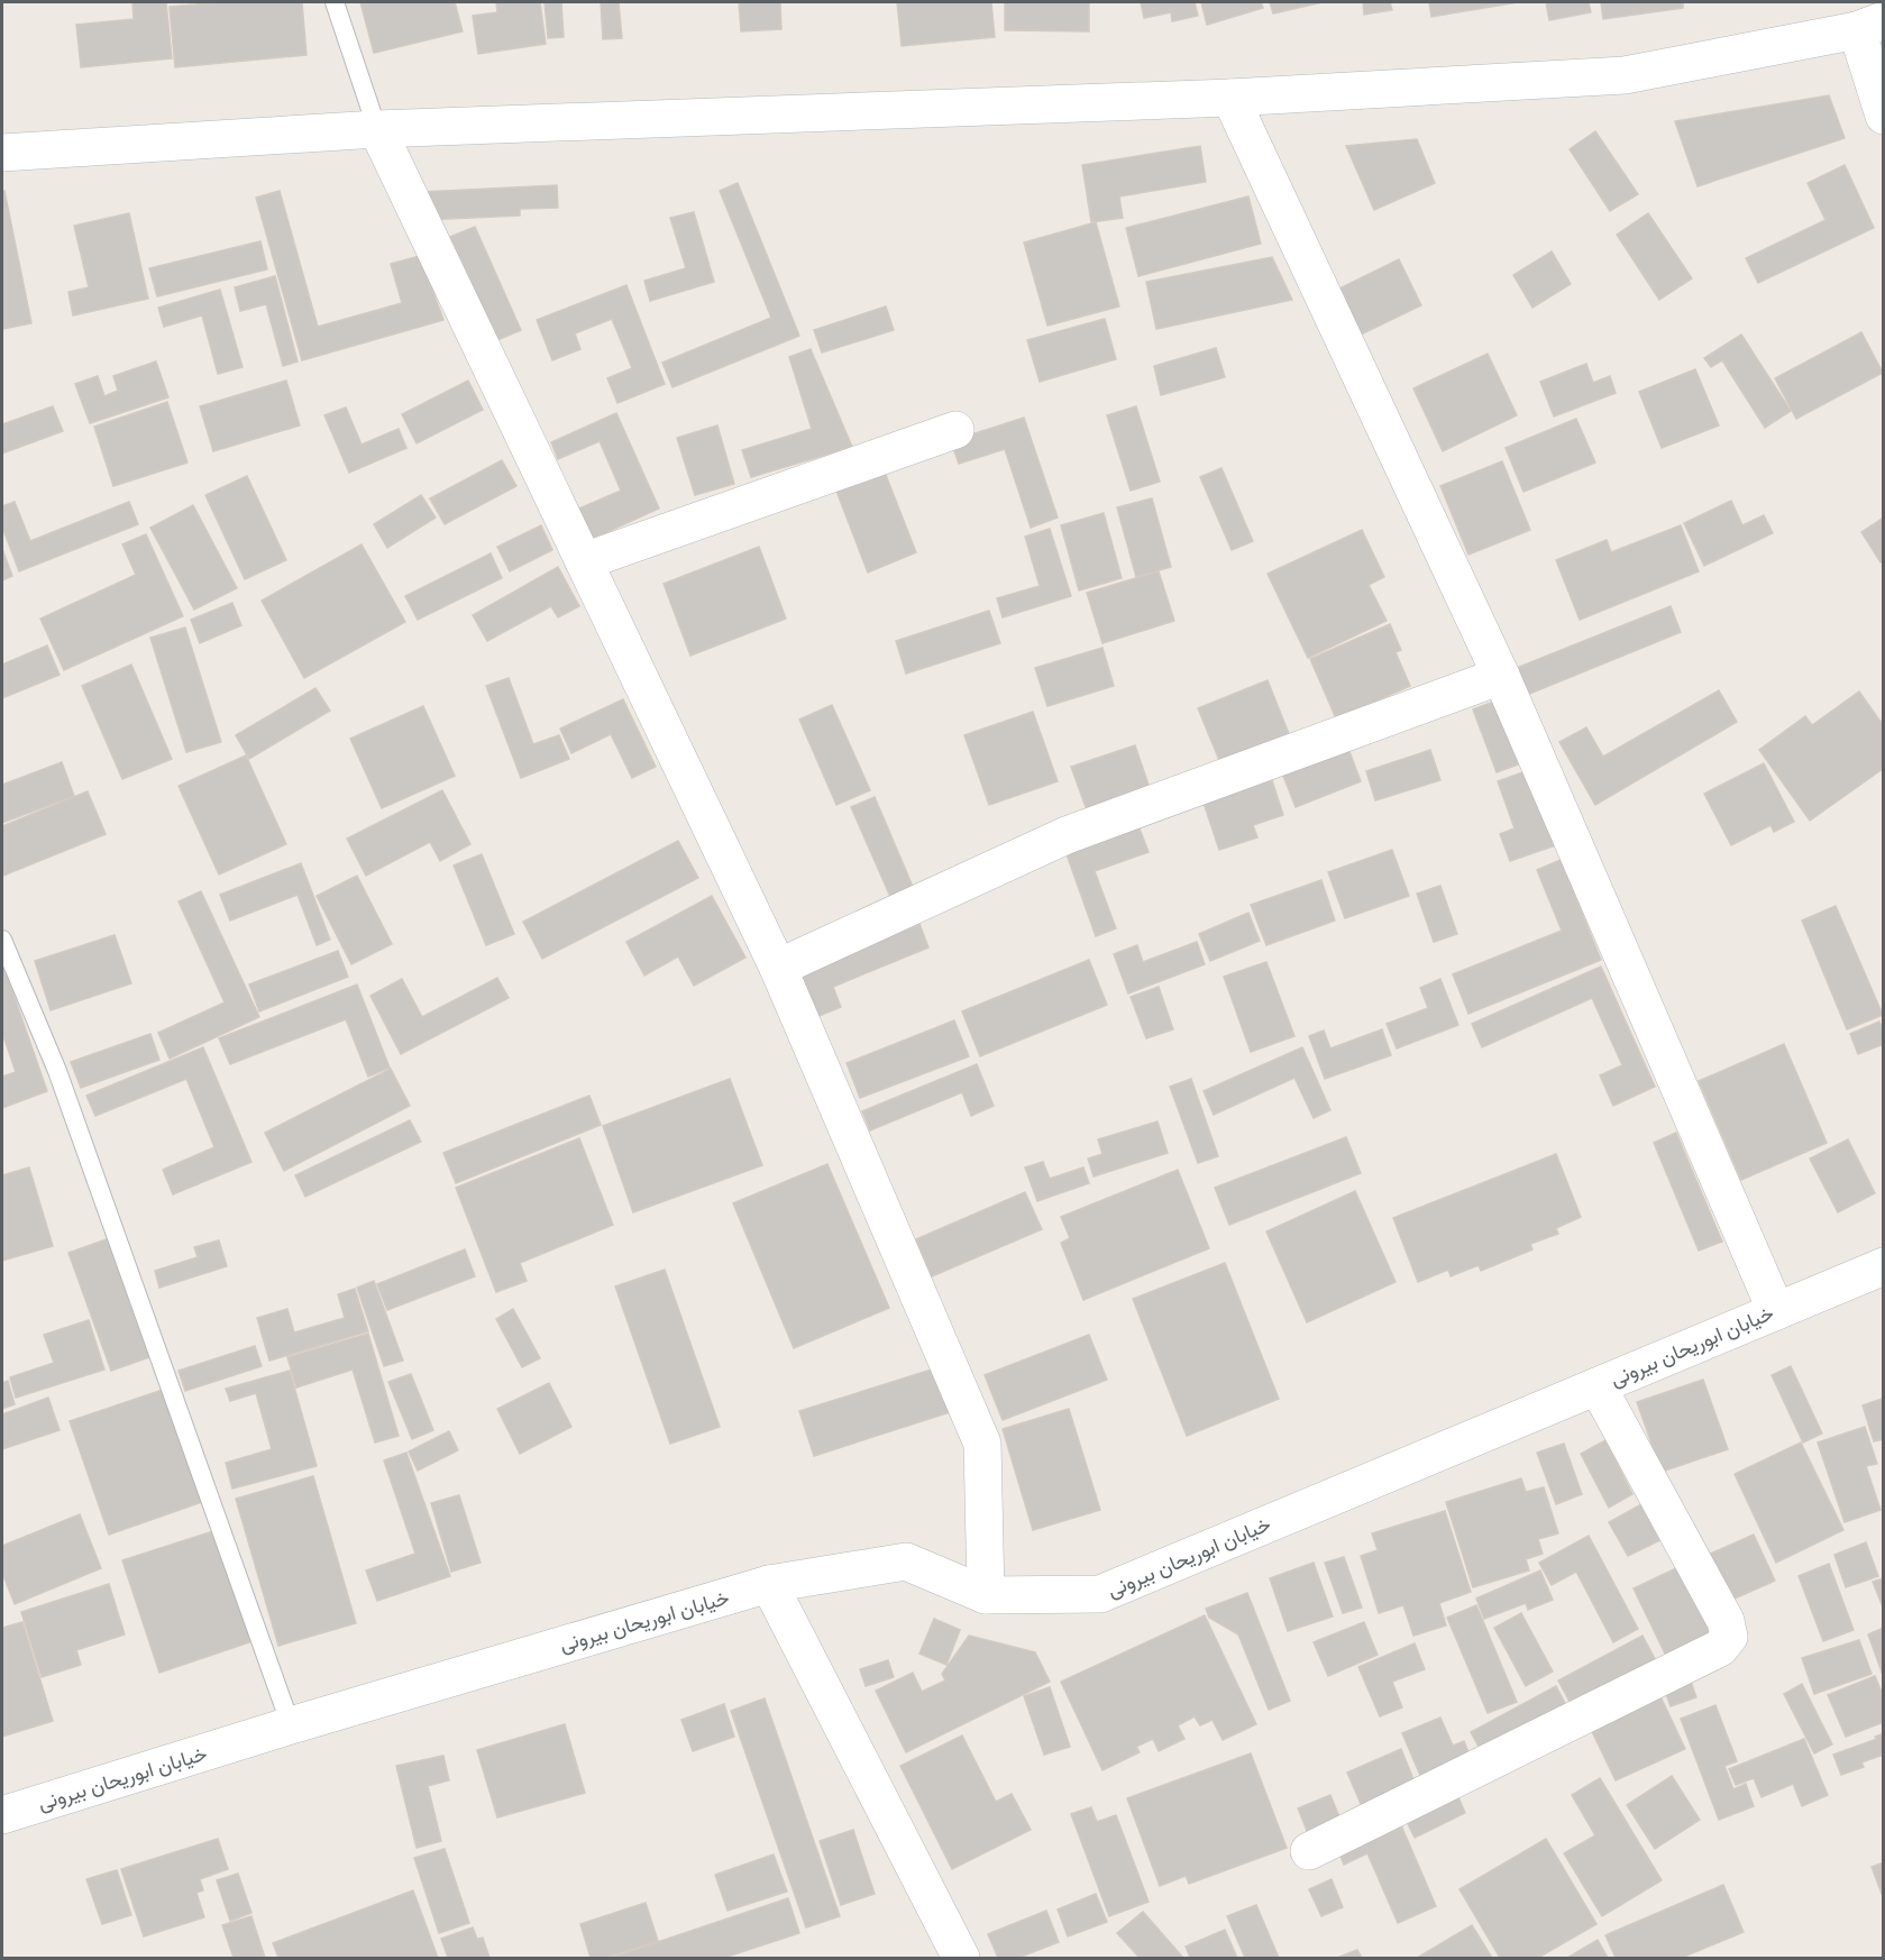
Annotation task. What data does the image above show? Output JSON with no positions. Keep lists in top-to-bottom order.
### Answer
{
  "streets": {
    "street": ["خیابان ابوریحان بیرونی"]
  }
}
